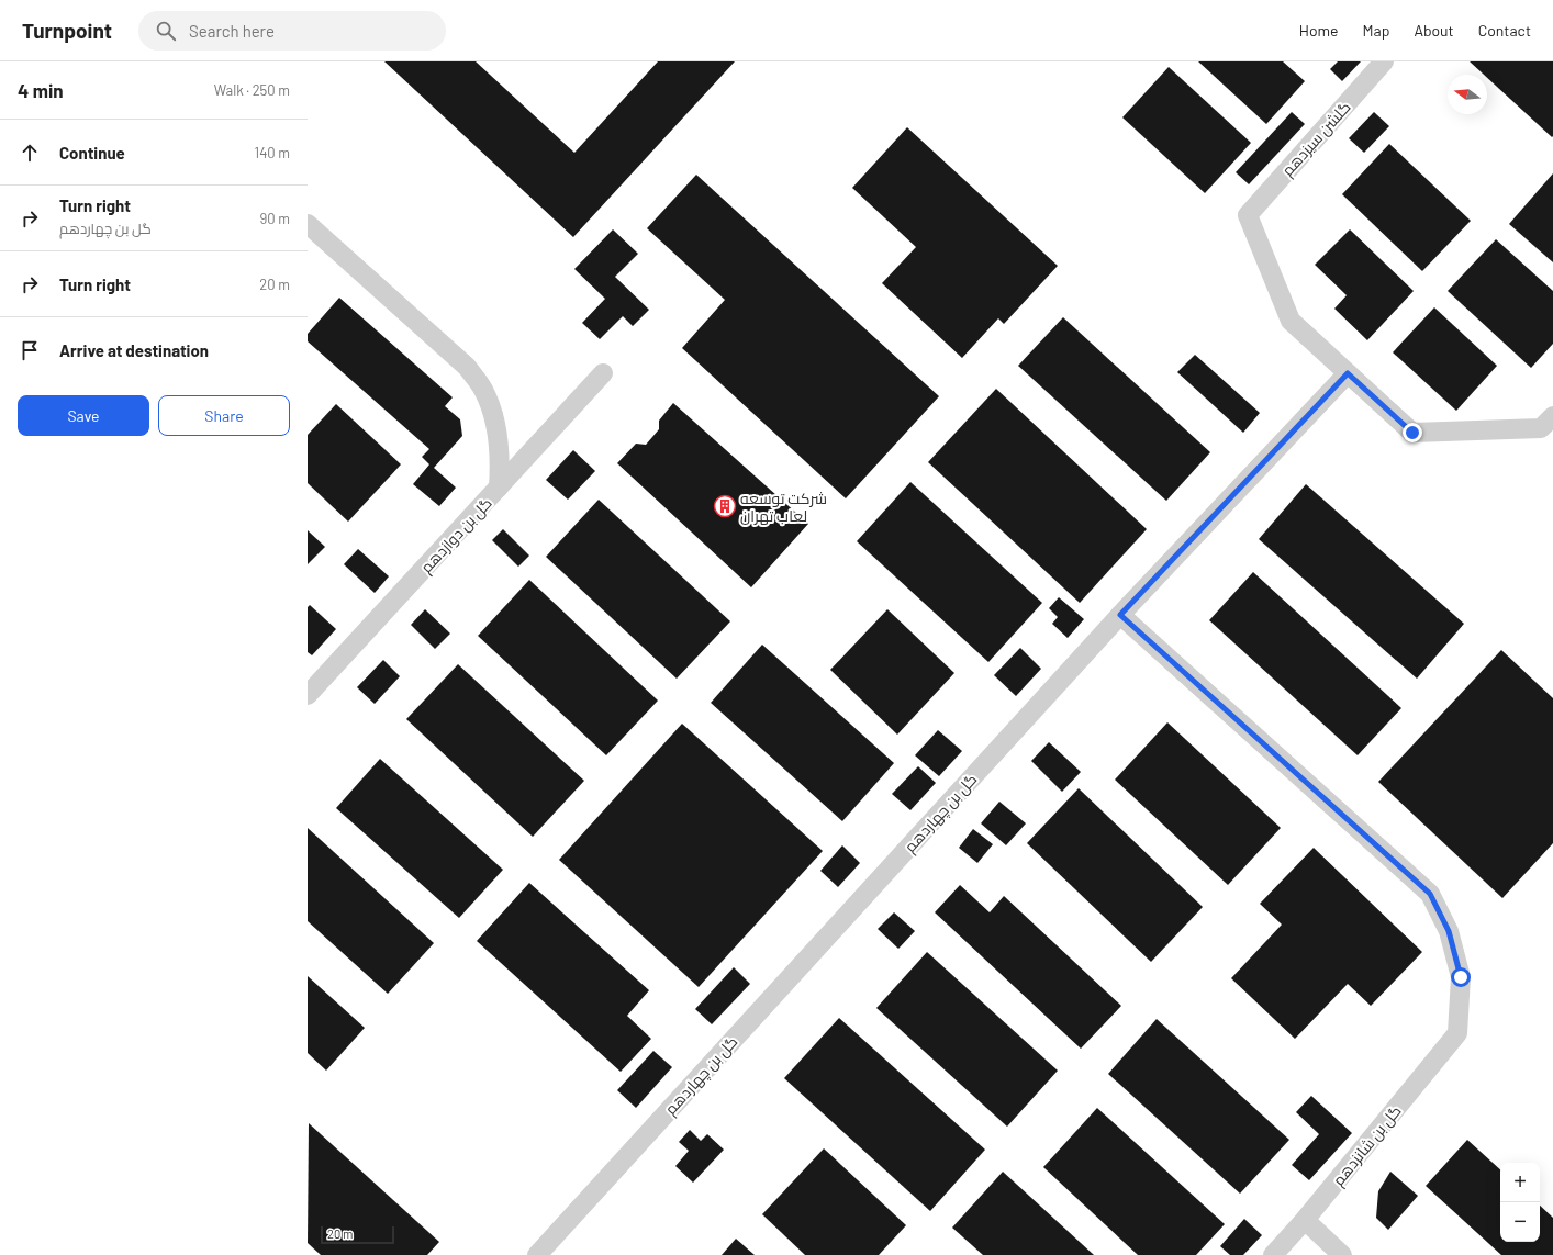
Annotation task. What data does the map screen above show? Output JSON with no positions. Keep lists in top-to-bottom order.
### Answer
{
  "streets": {
    "street": [
      "گلشن سیزدهم",
      "گل بن دوازدهم",
      "گل بن چهاردهم",
      "گل بن شانزدهم"
    ]
  },
  "crossings": [
    ["گلشن سیزدهم", "گل بن چهاردهم"],
    ["گل بن چهاردهم", "گل بن شانزدهم"]
  ],
  "places": {
    "building": ["شرکت توسعه لعاب تهران"]
  },
  "scale_bar": "20 m",
  "north": "left",
  "page": {
    "header": "Turnpoint",
    "search": "Search here",
    "nav": [
      "Home",
      "Map",
      "About",
      "Contact"
    ],
    "heading": ["4 min", "Walk · 250 m"],
    "list": [
      ["Continue", "140 m"],
      ["Turn right", "گل بن چهاردهم", "90 m"],
      ["Turn right", "20 m"],
      "Arrive at destination"
    ],
    "buttons": ["Save", "Share"],
    "map_buttons": ["+", "−"],
    "scale": "20 m"
  }
}
